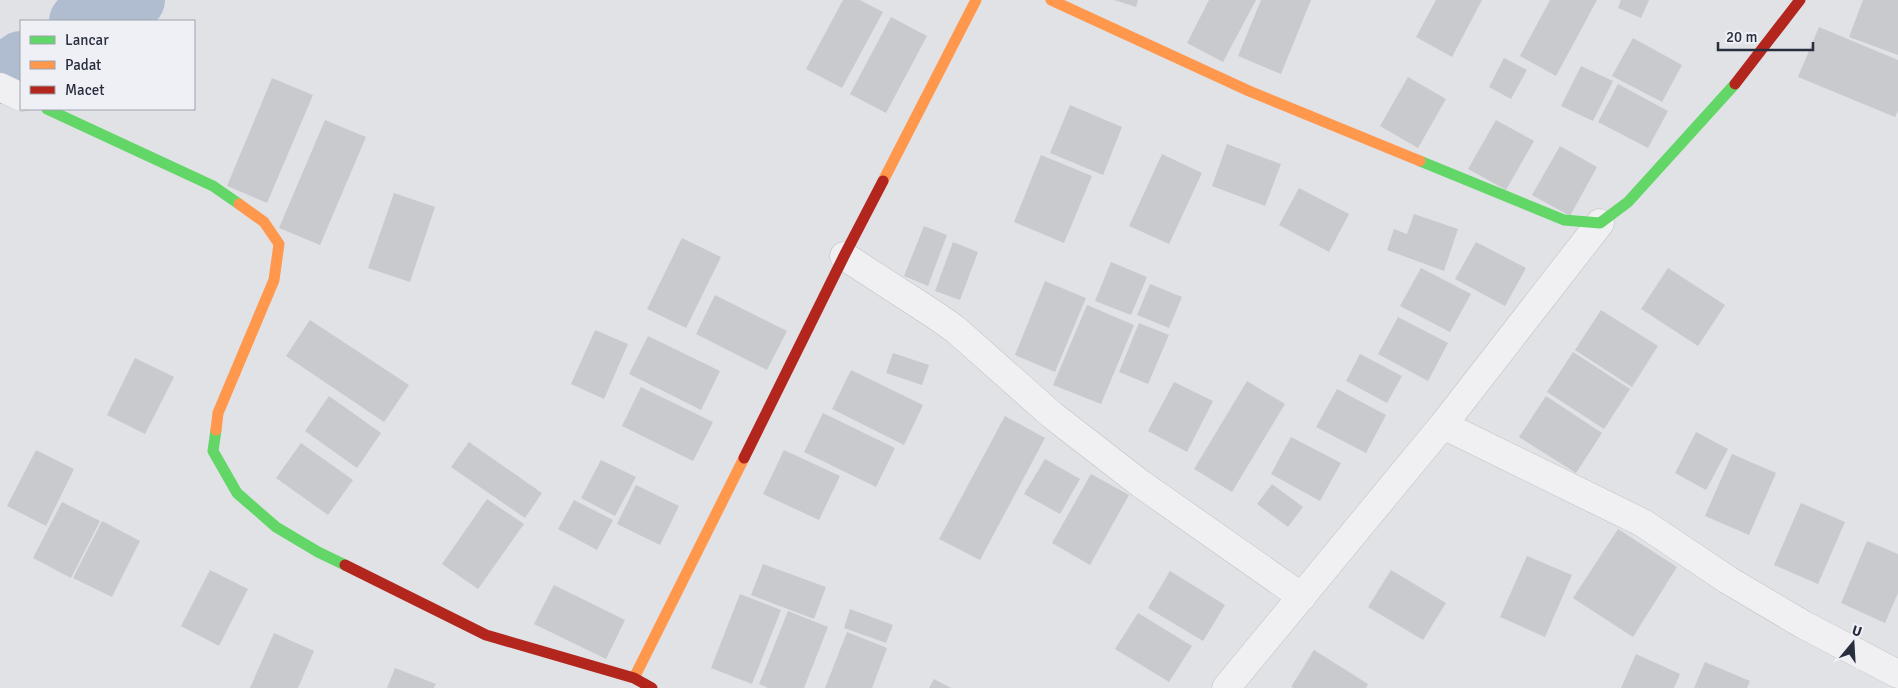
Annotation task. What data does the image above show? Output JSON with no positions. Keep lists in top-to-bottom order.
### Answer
{
  "legend": ["Lancar", "Padat", "Macet"],
  "scale_bar": "20 m",
  "north": "top"
}
